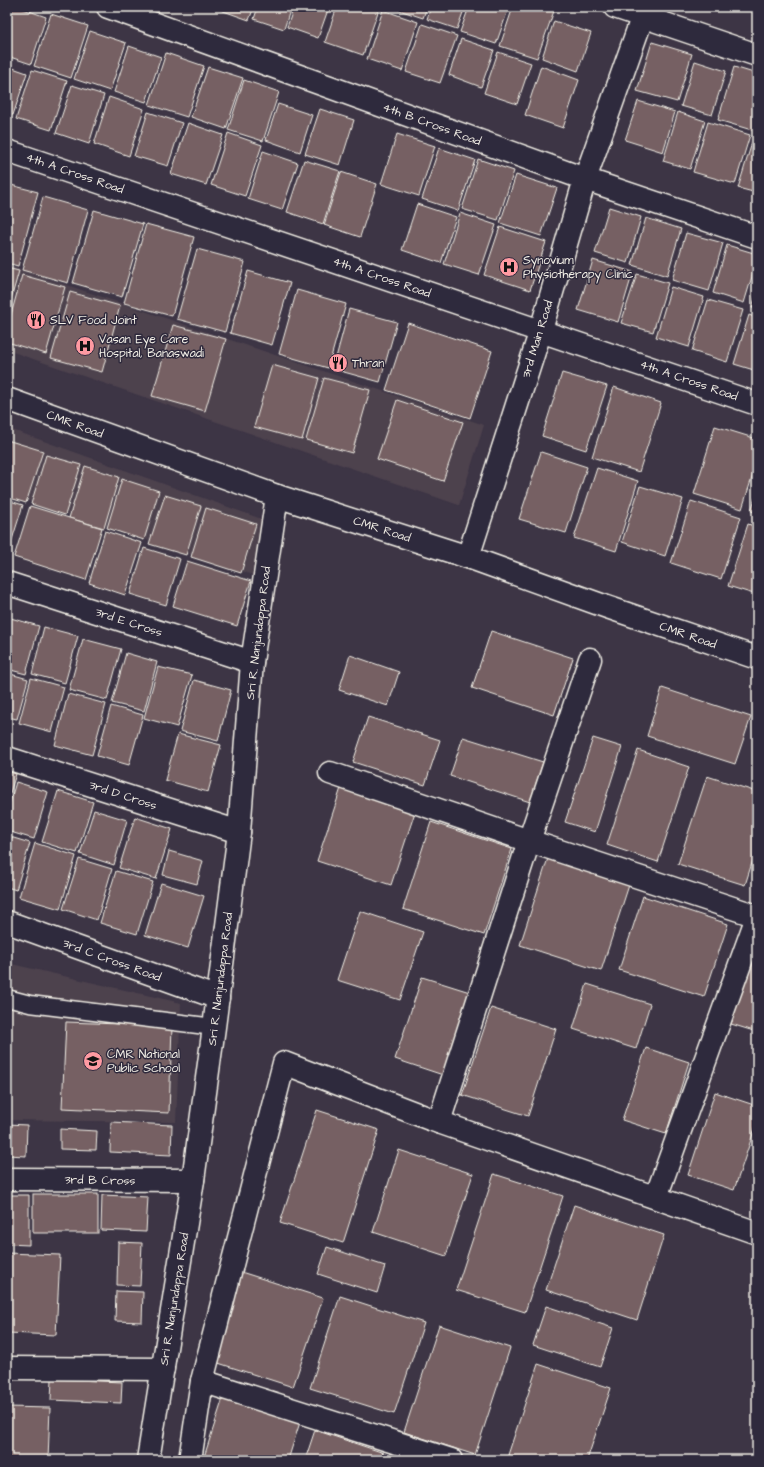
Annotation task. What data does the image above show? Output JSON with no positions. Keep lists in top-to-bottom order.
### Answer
{
  "streets": {
    "street": [
      "4th B Cross Road",
      "4th A Cross Road",
      "3rd Main Road",
      "CMR Road",
      "3rd E Cross",
      "Sri R. Nanjundappa Road",
      "3rd D Cross",
      "3rd C Cross Road",
      "3rd B Cross"
    ]
  },
  "crossings": [
    ["4th B Cross Road", "3rd Main Road"],
    ["4th A Cross Road", "3rd Main Road"],
    ["3rd Main Road", "CMR Road"],
    ["CMR Road", "Sri R. Nanjundappa Road"],
    ["3rd E Cross", "Sri R. Nanjundappa Road"],
    ["Sri R. Nanjundappa Road", "3rd D Cross"],
    ["Sri R. Nanjundappa Road", "3rd C Cross Road"],
    ["Sri R. Nanjundappa Road", "3rd B Cross"]
  ],
  "places": {
    "hospital": ["Synovium Physiotherapy Clinic", "Vasan Eye Care Hospital, Banaswadi"],
    "restaurant": ["SLV Food Joint", "Thran"],
    "school or university": ["CMR National Public School"]
  }
}
